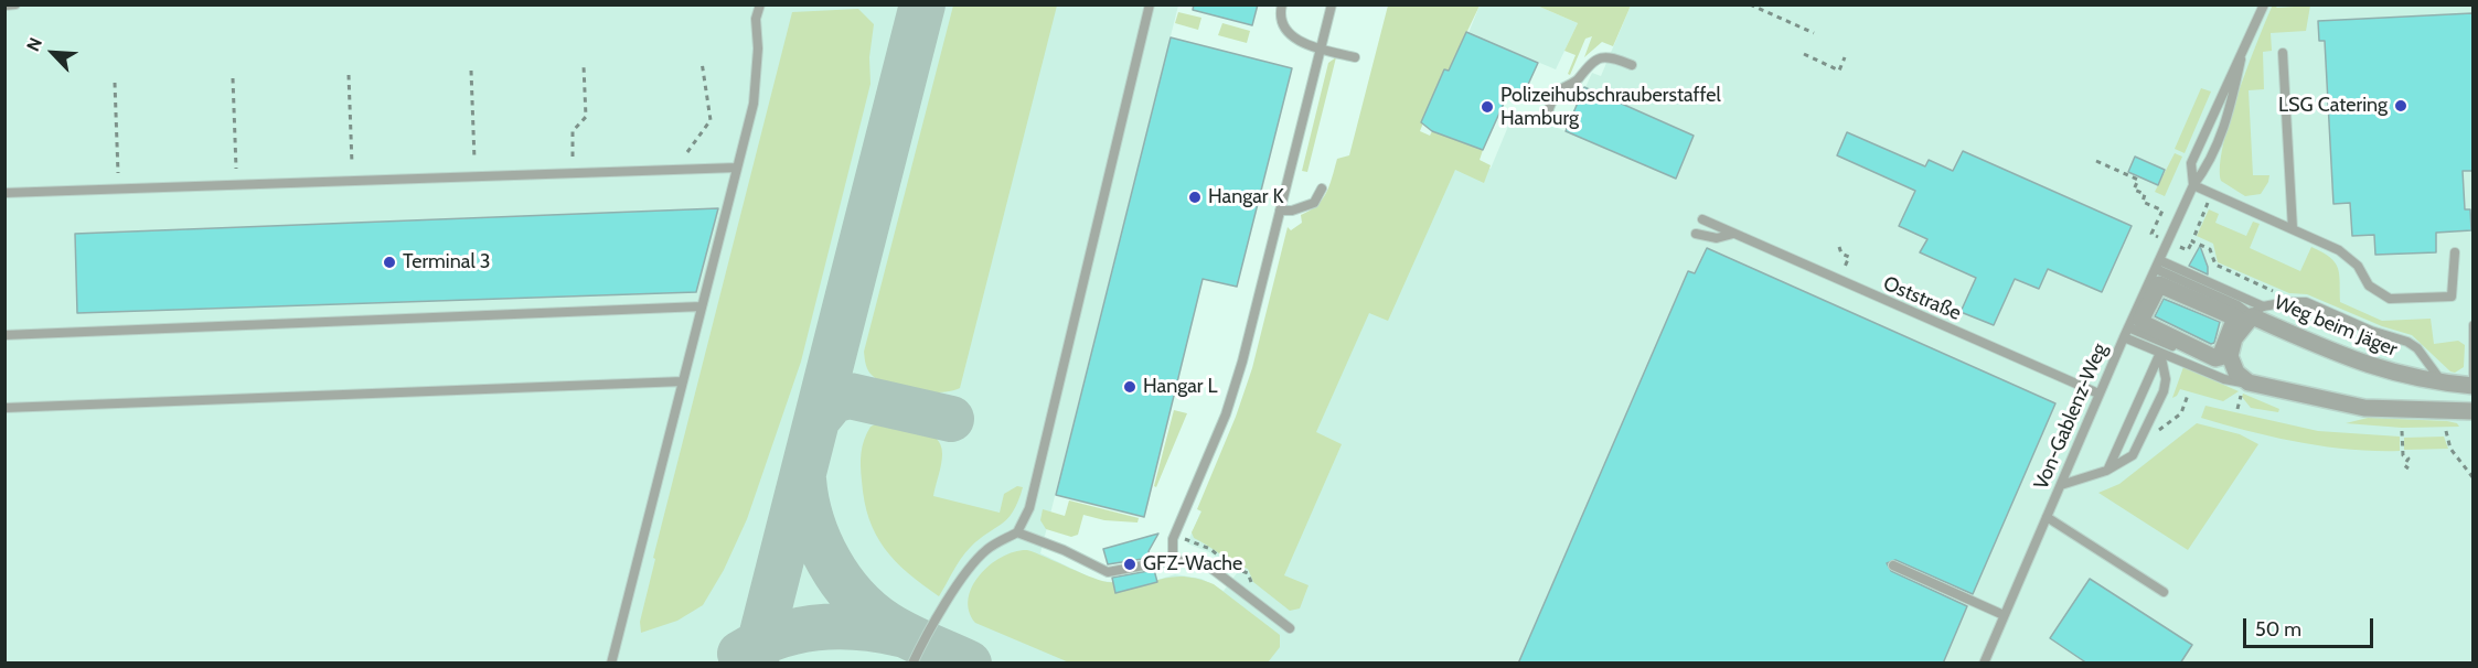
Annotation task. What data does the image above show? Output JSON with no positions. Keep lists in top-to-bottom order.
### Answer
{
  "streets": {
    "street": ["Weg beim Jäger"],
    "lane": ["Oststraße", "Von-Gablenz-Weg"]
  },
  "crossings": [
    ["Oststraße", "Von-Gablenz-Weg"]
  ],
  "places": [
    "LSG Catering",
    "Polizeihubschrauberstaffel Hamburg",
    "Hangar K",
    "Terminal 3",
    "Hangar L",
    "GFZ-Wache"
  ],
  "scale_bar": "50 m",
  "north": "top left"
}
